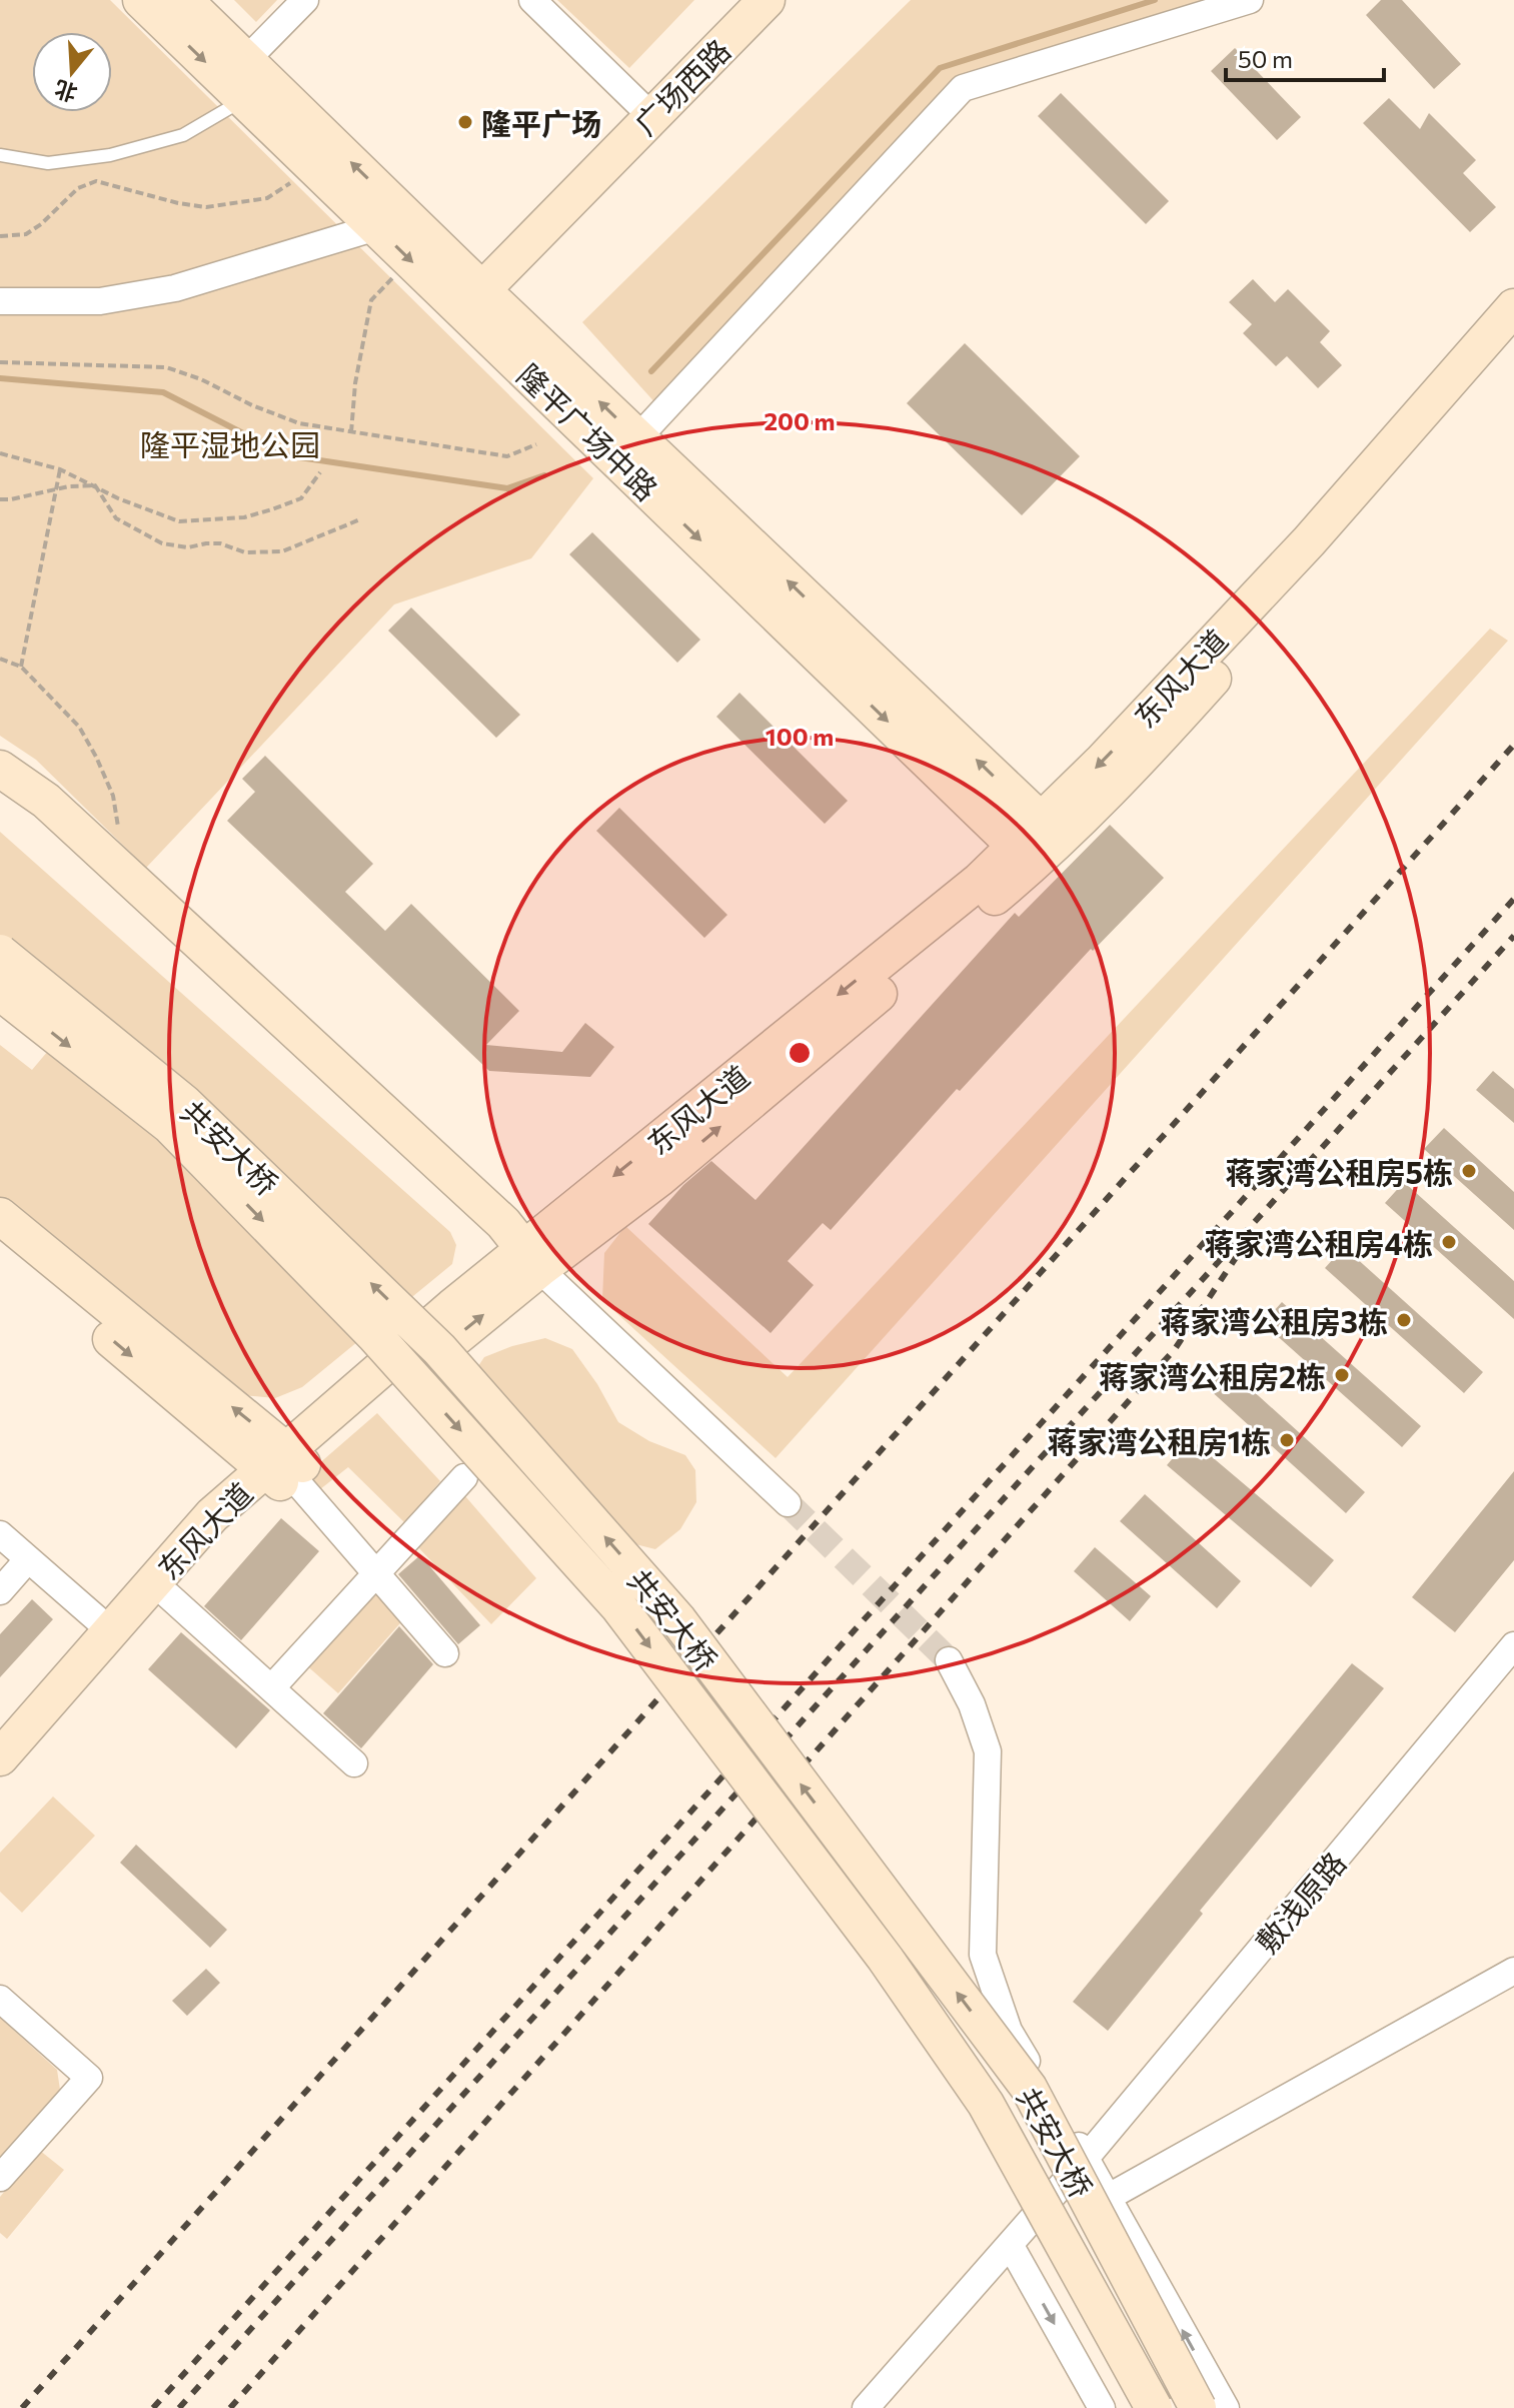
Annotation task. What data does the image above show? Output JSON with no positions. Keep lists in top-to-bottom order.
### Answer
{
  "streets": {
    "main road": [
      "广场西路",
      "隆平广场中路",
      "东风大道",
      "共安大桥"
    ],
    "street": ["敷浅原路"]
  },
  "crossings": [
    ["广场西路", "隆平广场中路"],
    ["隆平广场中路", "东风大道"]
  ],
  "parks": ["隆平湿地公园"],
  "places": [
    "隆平广场",
    "蒋家湾公租房5栋",
    "蒋家湾公租房4栋",
    "蒋家湾公租房3栋",
    "蒋家湾公租房2栋",
    "蒋家湾公租房1栋"
  ],
  "scale_bar": "50 m",
  "north": "bottom",
  "rings": ["200 m", "100 m"]
}
